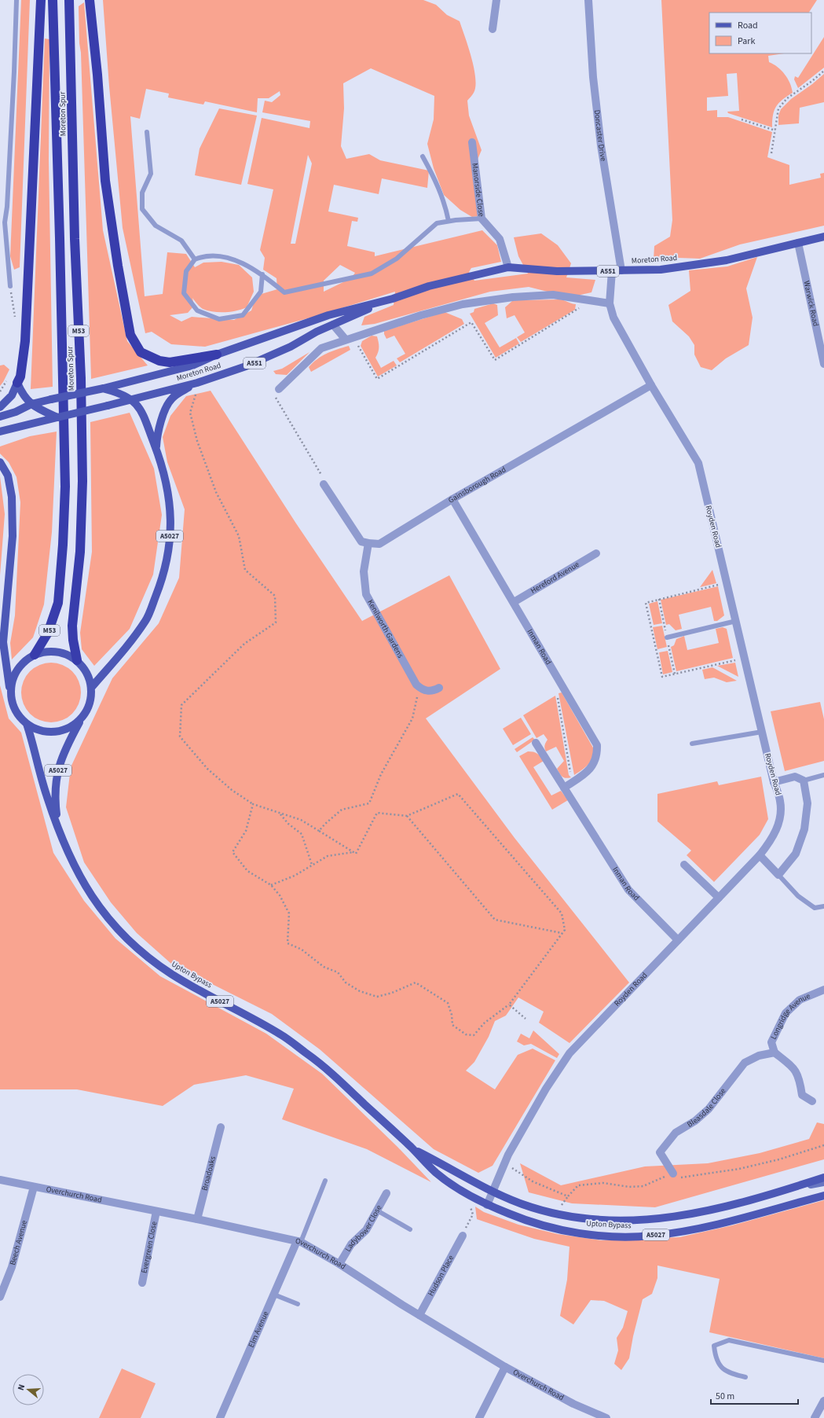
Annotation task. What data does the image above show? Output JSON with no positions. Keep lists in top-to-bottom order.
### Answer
{
  "streets": {
    "highway": ["Moreton Spur", "M53"],
    "main road": [
      "Moreton Road",
      "A551",
      "A5027",
      "Upton Bypass"
    ],
    "street": [
      "Doncaster Drive",
      "Manorside Close",
      "Warwick Road",
      "Gainsborough Road",
      "Royden Road",
      "Hereford Avenue",
      "Kenilworth Gardens",
      "Inman Road",
      "Longridge Avenue",
      "Bleasdale Close",
      "Broadoaks",
      "Overchurch Road",
      "Ladybower Close",
      "Beech Avenue",
      "Evergreen Close",
      "Hudson Place",
      "Elm Avenue"
    ]
  },
  "crossings": [
    ["Moreton Spur", "A5027"],
    ["Moreton Spur", "Upton Bypass"],
    ["Doncaster Drive", "Moreton Road"],
    ["Manorside Close", "Moreton Road"],
    ["Moreton Road", "Warwick Road"],
    ["Moreton Road", "Royden Road"],
    ["Moreton Road", "A5027"],
    ["Gainsborough Road", "Royden Road"],
    ["Gainsborough Road", "Kenilworth Gardens"],
    ["Gainsborough Road", "Inman Road"],
    ["Royden Road", "Inman Road"],
    ["Royden Road", "Upton Bypass"],
    ["A5027", "Upton Bypass"],
    ["Hereford Avenue", "Inman Road"],
    ["Longridge Avenue", "Bleasdale Close"],
    ["Broadoaks", "Overchurch Road"],
    ["Overchurch Road", "Ladybower Close"],
    ["Overchurch Road", "Beech Avenue"],
    ["Overchurch Road", "Evergreen Close"],
    ["Overchurch Road", "Hudson Place"],
    ["Overchurch Road", "Elm Avenue"]
  ],
  "legend": ["Road", "Park"],
  "scale_bar": "50 m",
  "north": "left"
}
